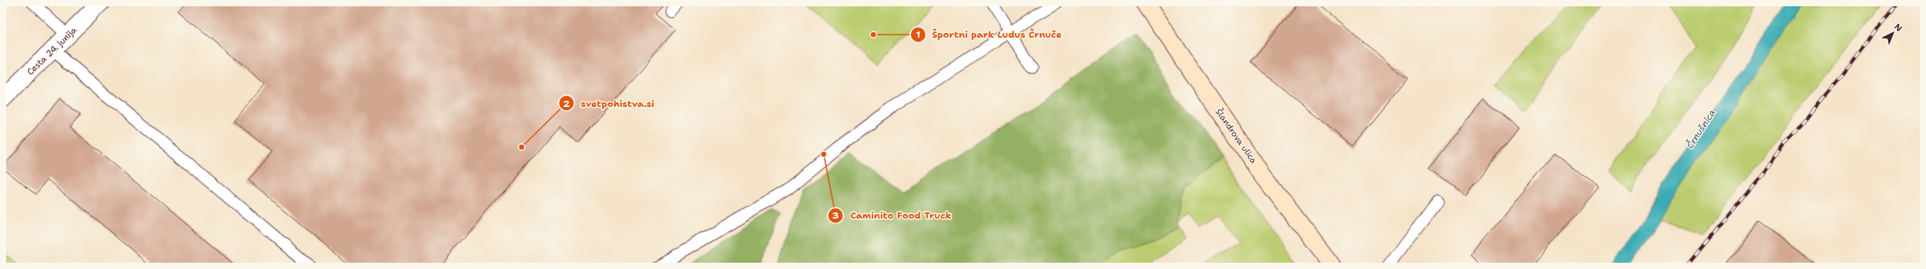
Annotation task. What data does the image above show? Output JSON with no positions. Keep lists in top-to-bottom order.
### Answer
{
  "streets": {
    "street": ["Cesta 24. junija", "Šlandrova ulica"]
  },
  "water": ["Črnušnica"],
  "places": ["Športni park Ludus Črnuče", "svetpohistva.si", "Caminito Food Truck"],
  "north": "top right"
}
